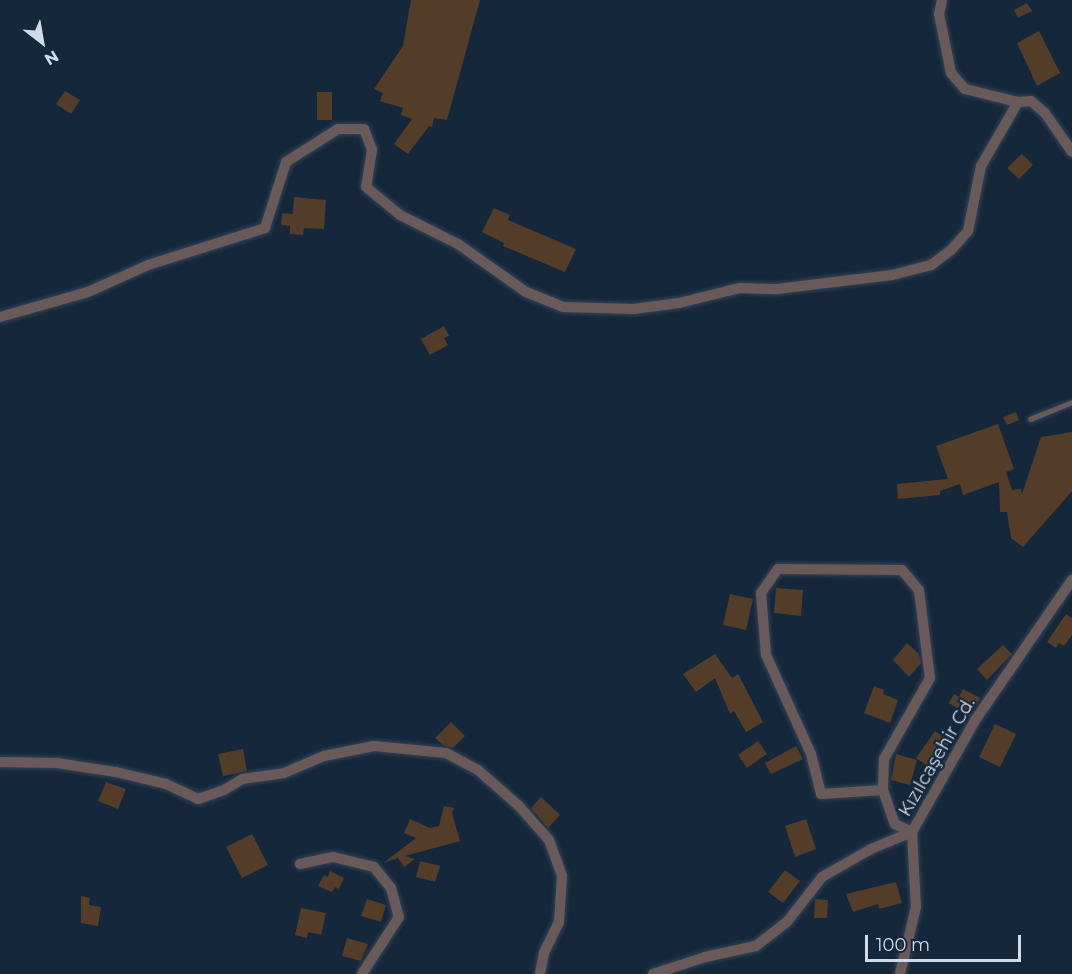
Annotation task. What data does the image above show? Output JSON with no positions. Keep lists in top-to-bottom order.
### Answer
{
  "streets": {
    "street": ["Kızılcaşehir Cd."]
  },
  "scale_bar": "100 m",
  "north": "bottom right"
}
